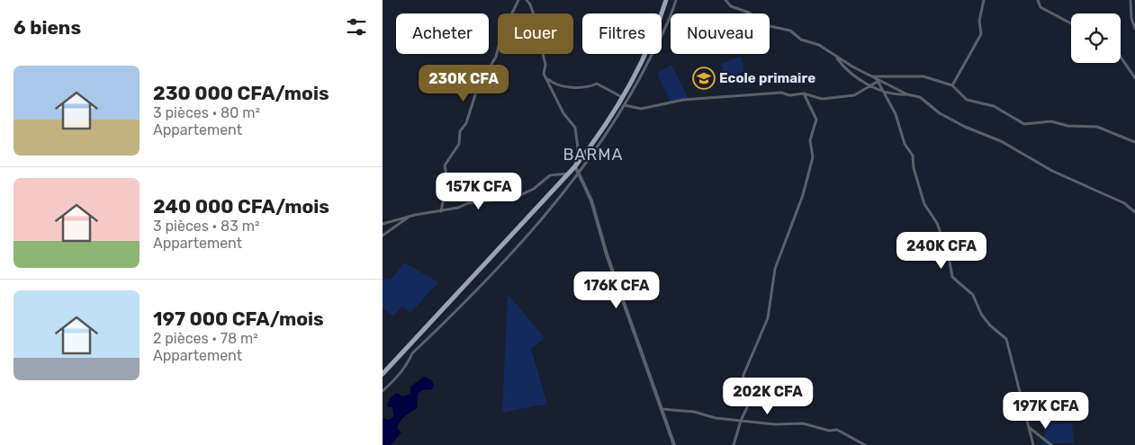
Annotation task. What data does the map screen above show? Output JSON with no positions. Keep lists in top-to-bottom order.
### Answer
{
  "districts": ["BARMA"],
  "places": {
    "school or university": ["Ecole primaire"]
  },
  "page": {
    "heading": "6 biens",
    "chip": [
      "Acheter",
      "Louer",
      "Filtres",
      "Nouveau"
    ],
    "list": [
      {
        "name": "230 000 CFA/mois",
        "note": "3 pièces · 80 m² · Appartement"
      },
      {
        "name": "240 000 CFA/mois",
        "note": "3 pièces · 83 m² · Appartement"
      },
      {
        "name": "197 000 CFA/mois",
        "note": "2 pièces · 78 m² · Appartement"
      }
    ],
    "price": [
      "230K CFA",
      "157K CFA",
      "240K CFA",
      "176K CFA",
      "202K CFA",
      "197K CFA"
    ]
  }
}
